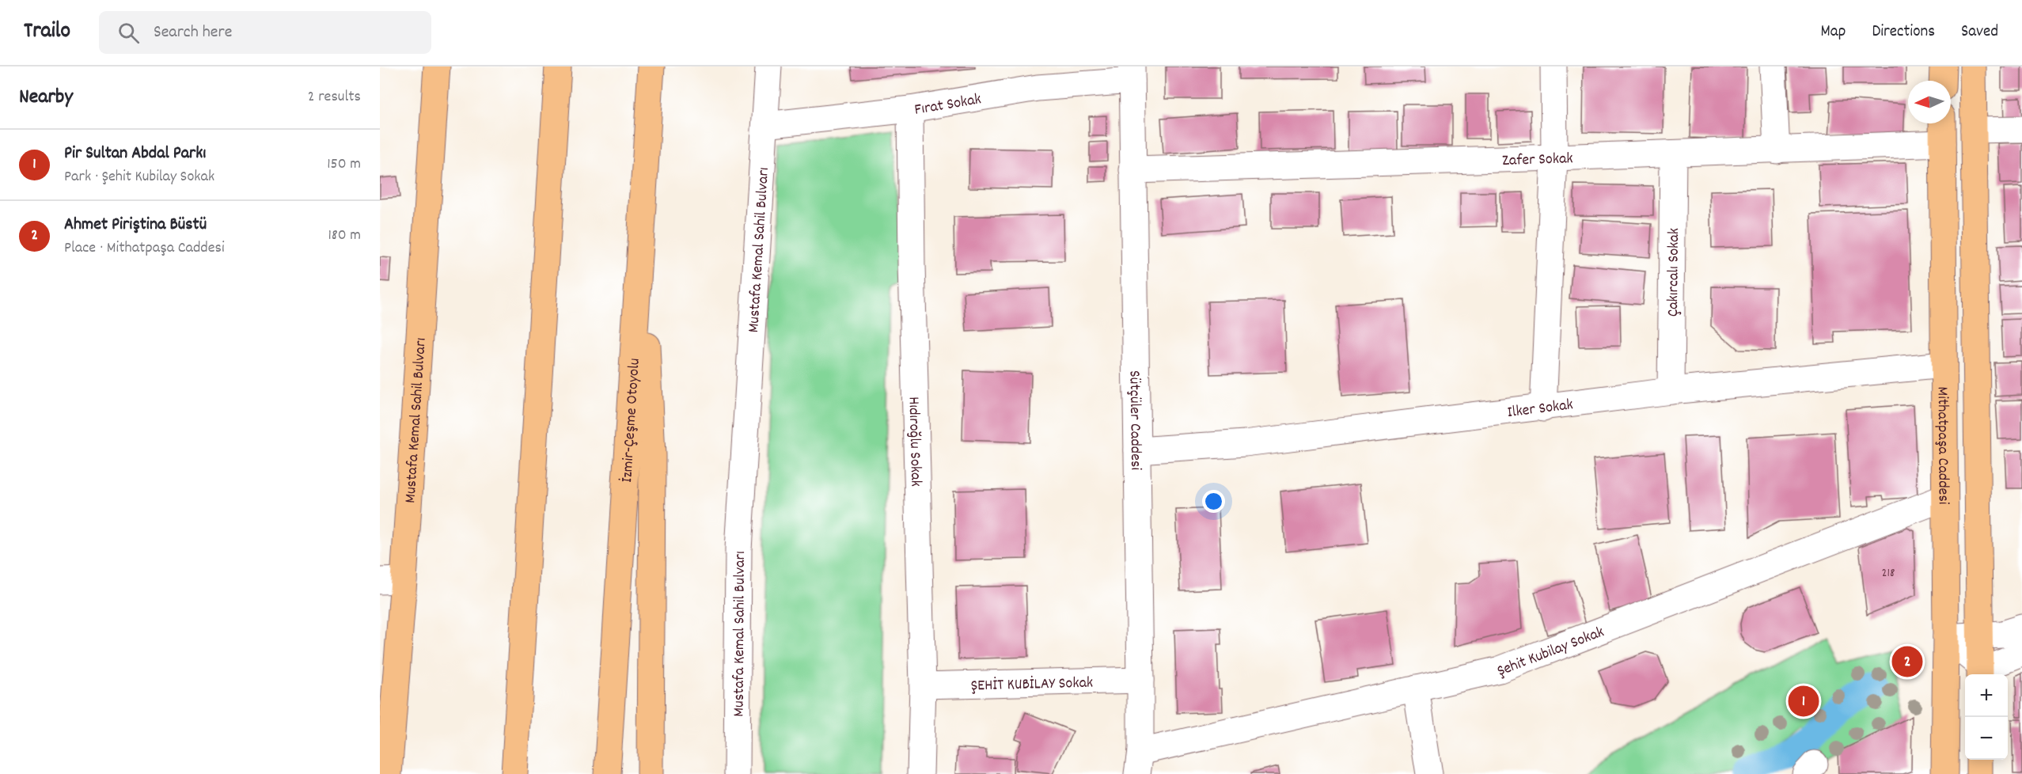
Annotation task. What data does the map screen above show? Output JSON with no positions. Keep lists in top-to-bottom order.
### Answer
{
  "streets": {
    "main road": ["Mustafa Kemal Sahil Bulvarı", "İzmir-Çeşme Otoyolu", "Mithatpaşa Caddesi"],
    "street": [
      "Fırat Sokak",
      "Zafer Sokak",
      "Çakırcalı Sokak",
      "Ilker Sokak",
      "Sütçüler Caddesi",
      "Hıdıroğlu Sokak",
      "Şehit Kubilay Sokak",
      "ŞEHİT KUBİLAY Sokak"
    ]
  },
  "crossings": [
    ["Fırat Sokak", "Mustafa Kemal Sahil Bulvarı"],
    ["Fırat Sokak", "Sütçüler Caddesi"],
    ["Fırat Sokak", "Hıdıroğlu Sokak"],
    ["Zafer Sokak", "Çakırcalı Sokak"],
    ["Zafer Sokak", "Sütçüler Caddesi"],
    ["Zafer Sokak", "Mithatpaşa Caddesi"],
    ["Çakırcalı Sokak", "Ilker Sokak"],
    ["Ilker Sokak", "Sütçüler Caddesi"],
    ["Ilker Sokak", "Mithatpaşa Caddesi"],
    ["Sütçüler Caddesi", "Şehit Kubilay Sokak"],
    ["Sütçüler Caddesi", "ŞEHİT KUBİLAY Sokak"],
    ["Hıdıroğlu Sokak", "ŞEHİT KUBİLAY Sokak"],
    ["Mithatpaşa Caddesi", "Şehit Kubilay Sokak"]
  ],
  "house_numbers": ["218"],
  "north": "left",
  "page": {
    "header": "Trailo",
    "search": "Search here",
    "nav": ["Map", "Directions", "Saved"],
    "heading": ["Nearby", "2 results"],
    "list": [
      {
        "mark": "1",
        "name": "Pir Sultan Abdal Parkı",
        "note": "Park · Şehit Kubilay Sokak",
        "value": "150 m"
      },
      {
        "mark": "2",
        "name": "Ahmet Piriştina Büstü",
        "note": "Place · Mithatpaşa Caddesi",
        "value": "180 m"
      }
    ],
    "pins": ["2", "1"],
    "map_buttons": ["+", "−"]
  }
}
